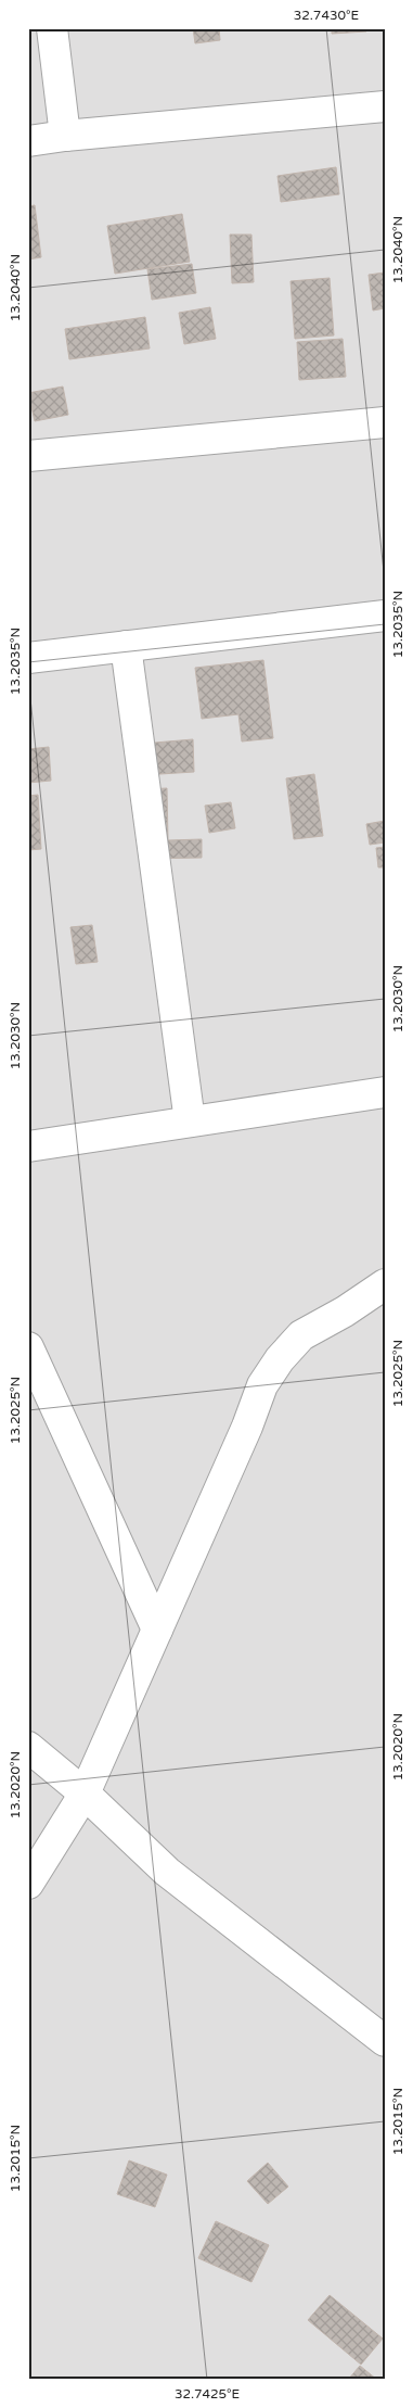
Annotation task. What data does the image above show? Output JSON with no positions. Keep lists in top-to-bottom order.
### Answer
{
  "coordinates": [
    "32.7430°E",
    "13.2040°N",
    "13.2035°N",
    "13.2030°N",
    "13.2025°N",
    "13.2020°N",
    "13.2015°N",
    "32.7425°E"
  ]
}
